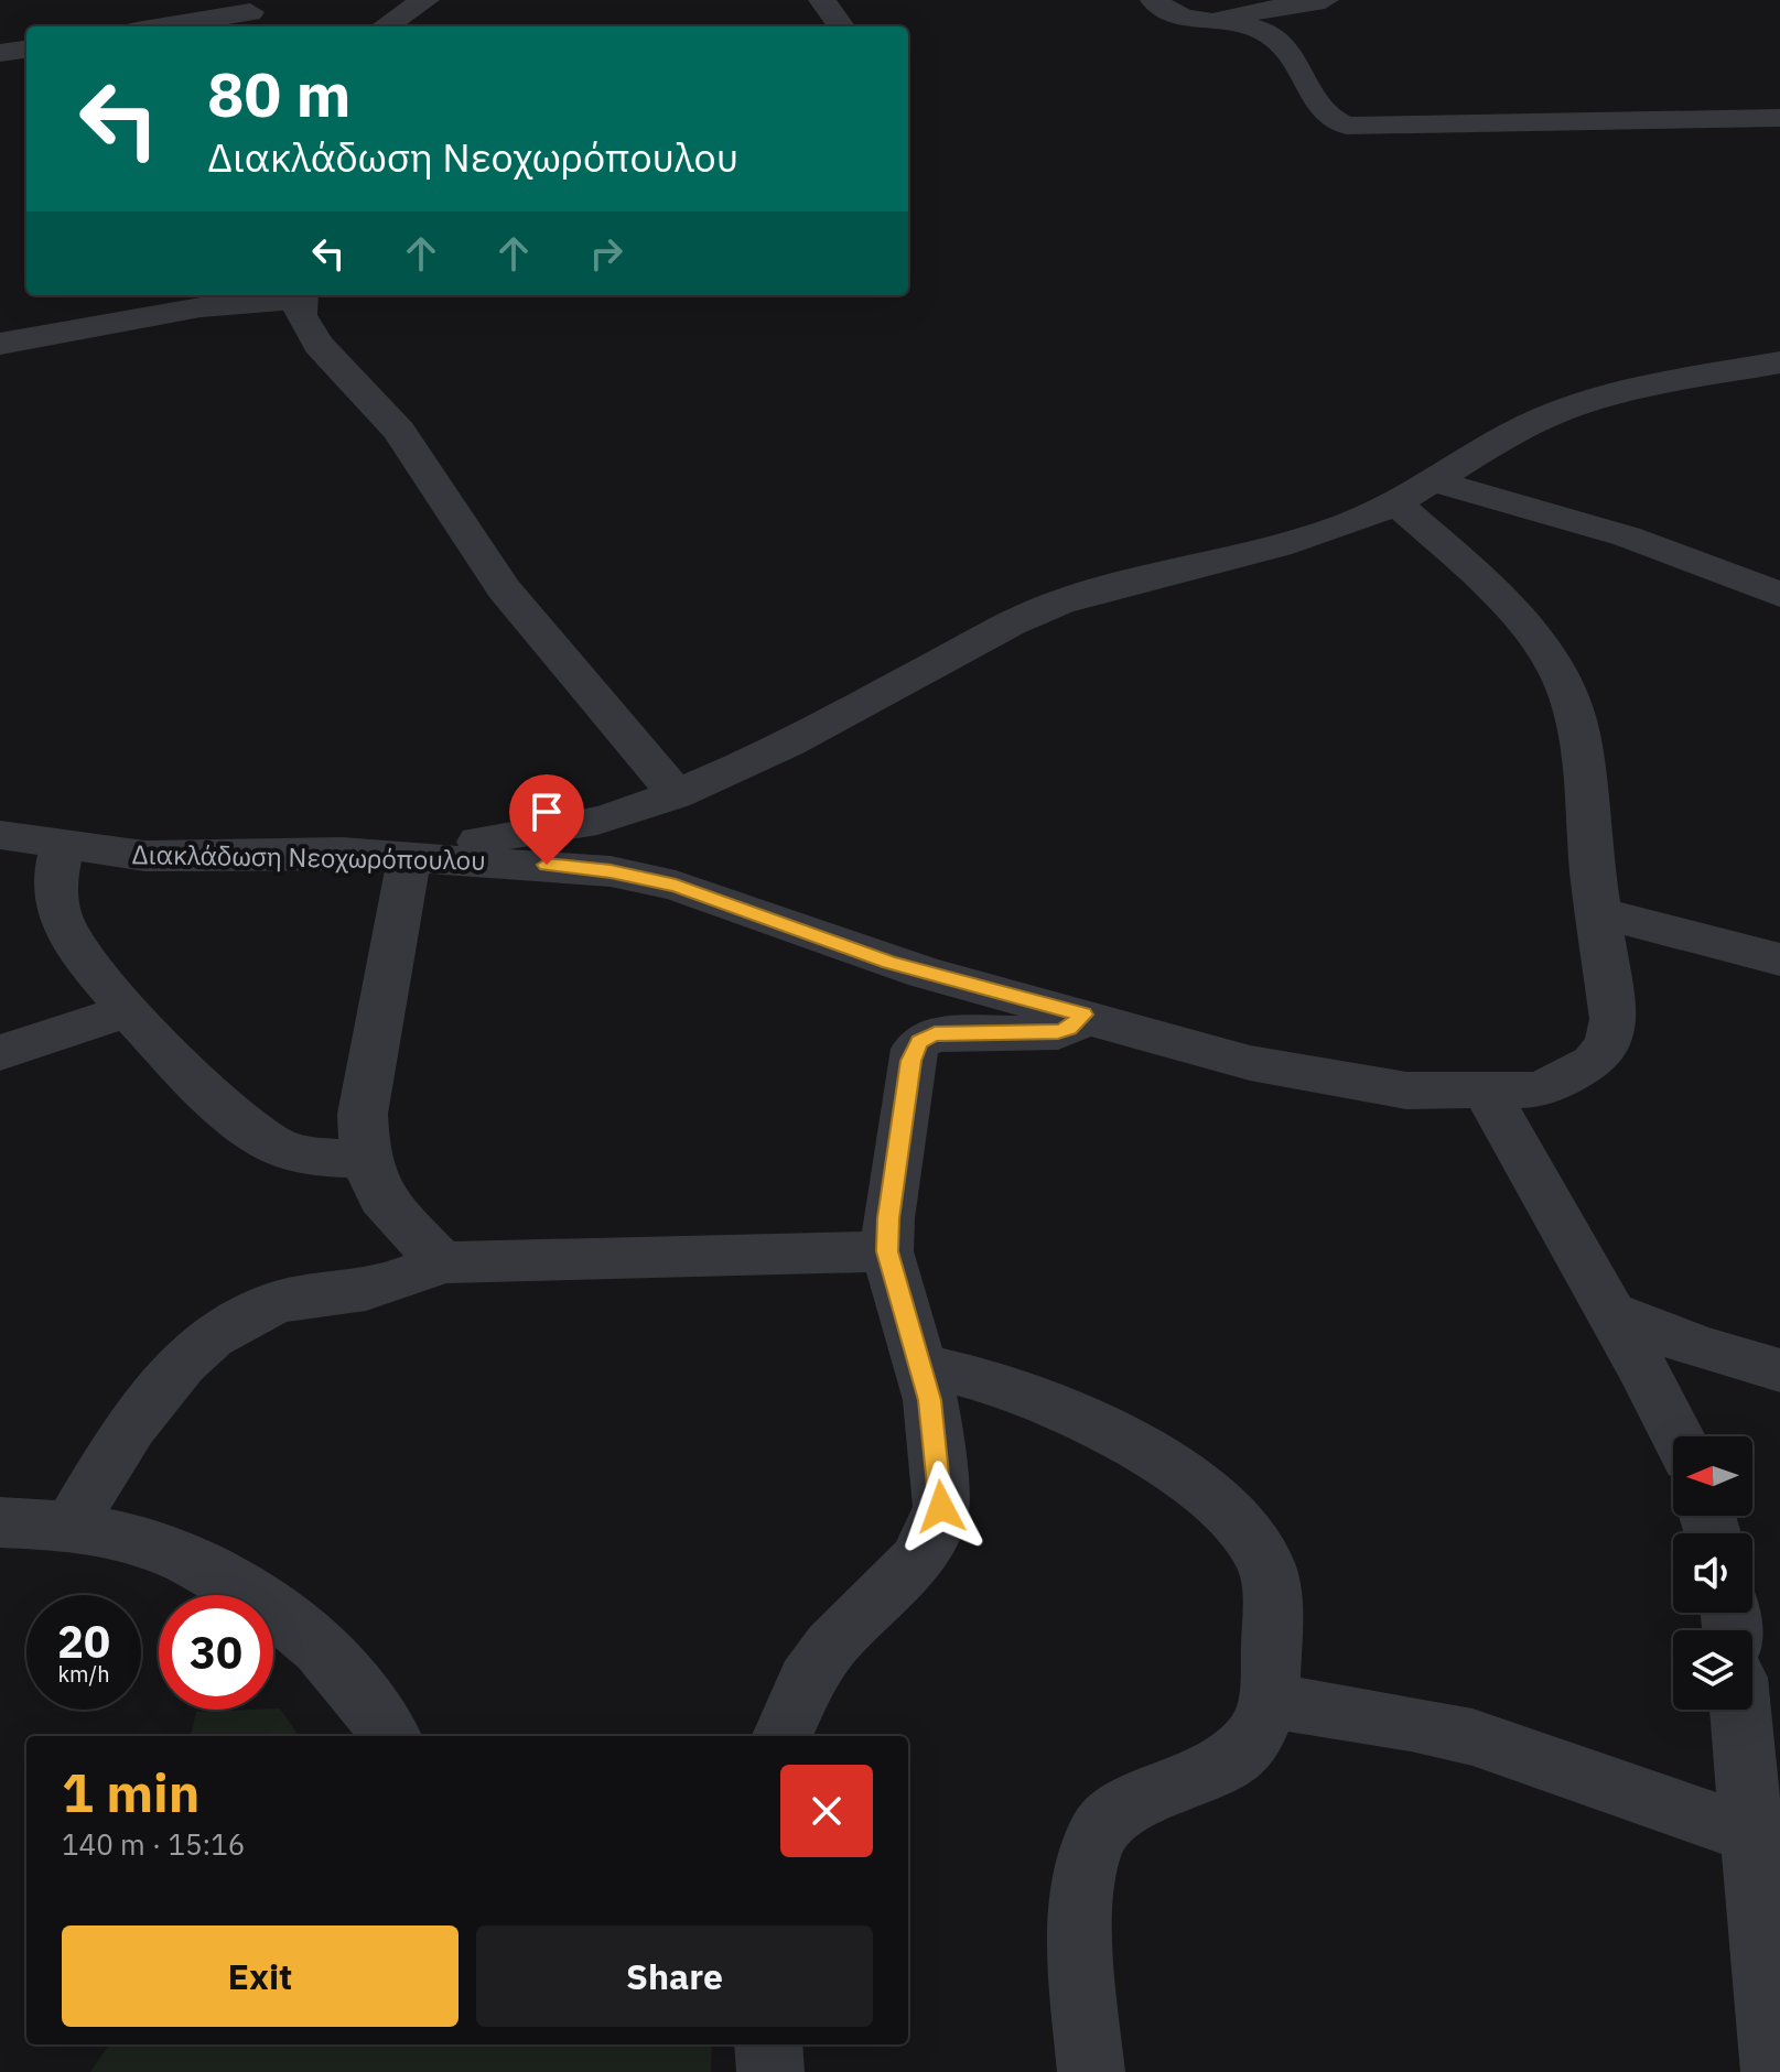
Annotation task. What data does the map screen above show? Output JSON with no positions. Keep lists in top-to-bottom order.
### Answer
{
  "streets": {
    "street": ["Διακλάδωση Νεοχωρόπουλου"]
  },
  "north": "left",
  "page": {
    "turn": ["80 m", "Διακλάδωση Νεοχωρόπουλου"],
    "speed": "20 km/h",
    "limit": "30",
    "heading": ["1 min", "140 m · 15:16"],
    "buttons": ["Exit", "Share"]
  }
}
